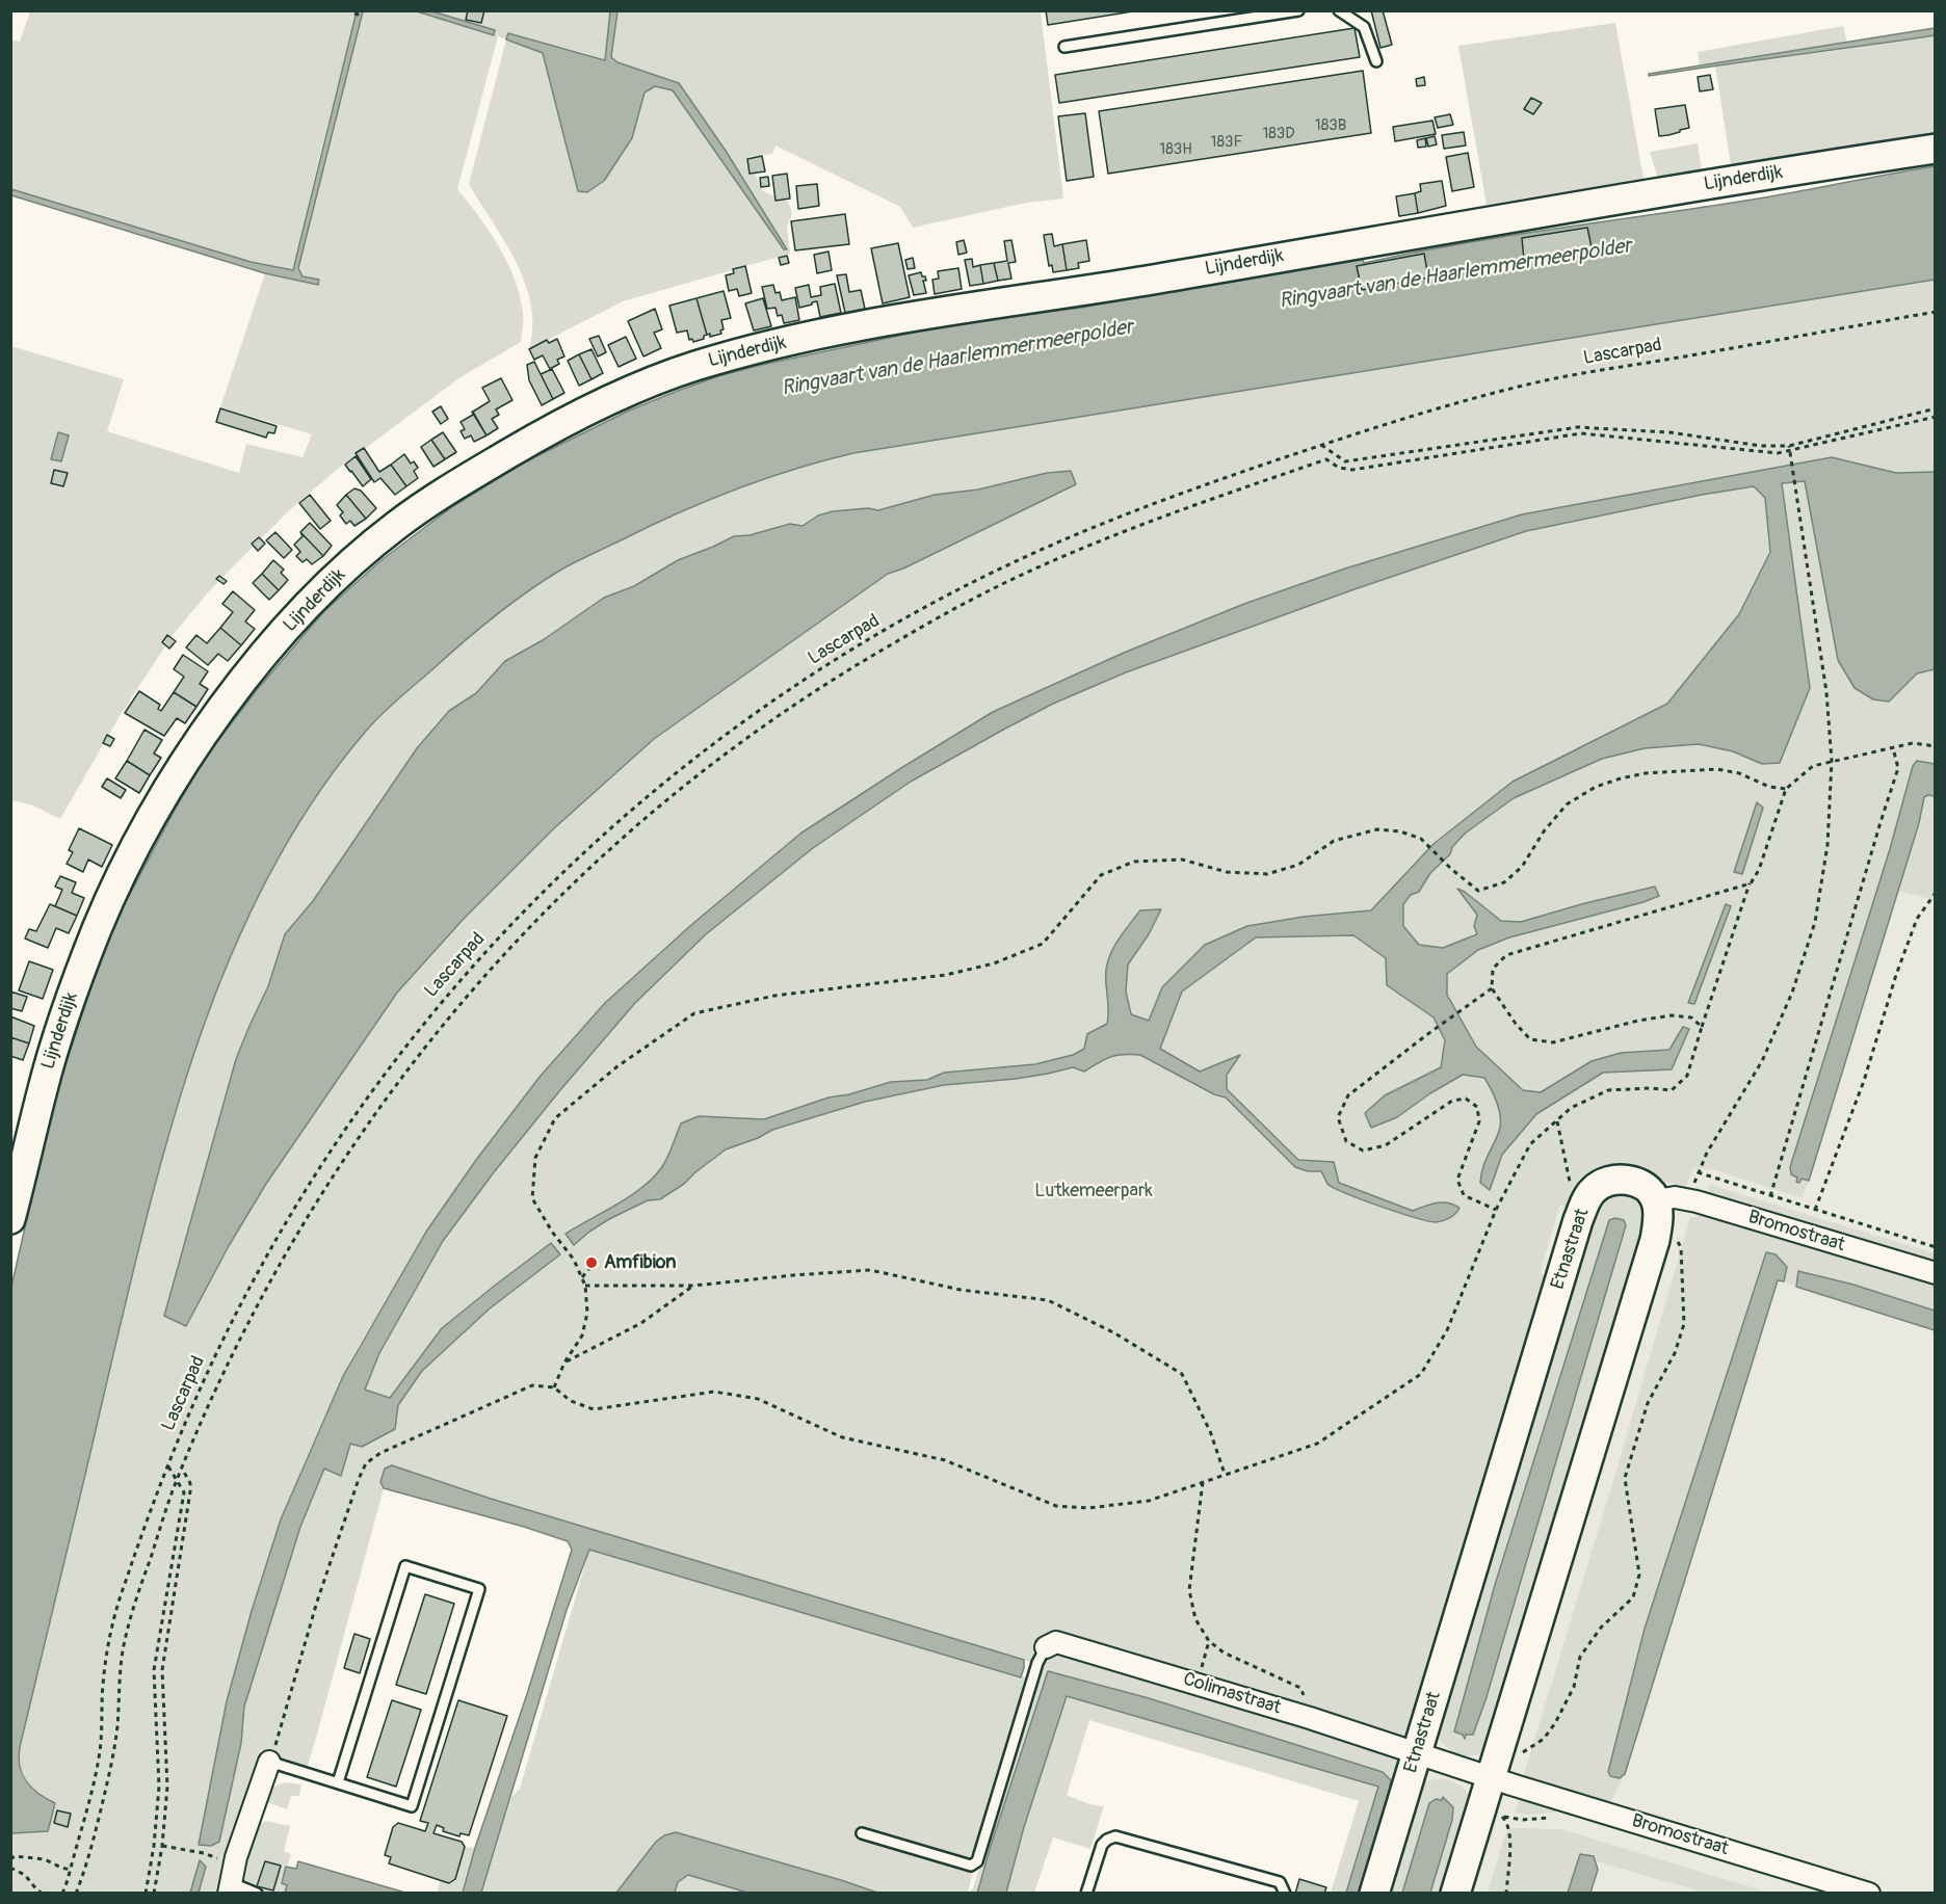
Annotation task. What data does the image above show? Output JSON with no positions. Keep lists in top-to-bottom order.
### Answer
{
  "streets": {
    "street": [
      "Lijnderdijk",
      "Bromostraat",
      "Etnastraat",
      "Colimastraat"
    ],
    "path": ["Lascarpad"]
  },
  "crossings": [
    ["Bromostraat", "Etnastraat"],
    ["Bromostraat", "Colimastraat"],
    ["Etnastraat", "Colimastraat"]
  ],
  "water": ["Ringvaart van de Haarlemmermeerpolder"],
  "parks": ["Lutkemeerpark"],
  "places": ["Amfibion"],
  "house_numbers": [
    "183B",
    "183D",
    "183F",
    "183H"
  ]
}
